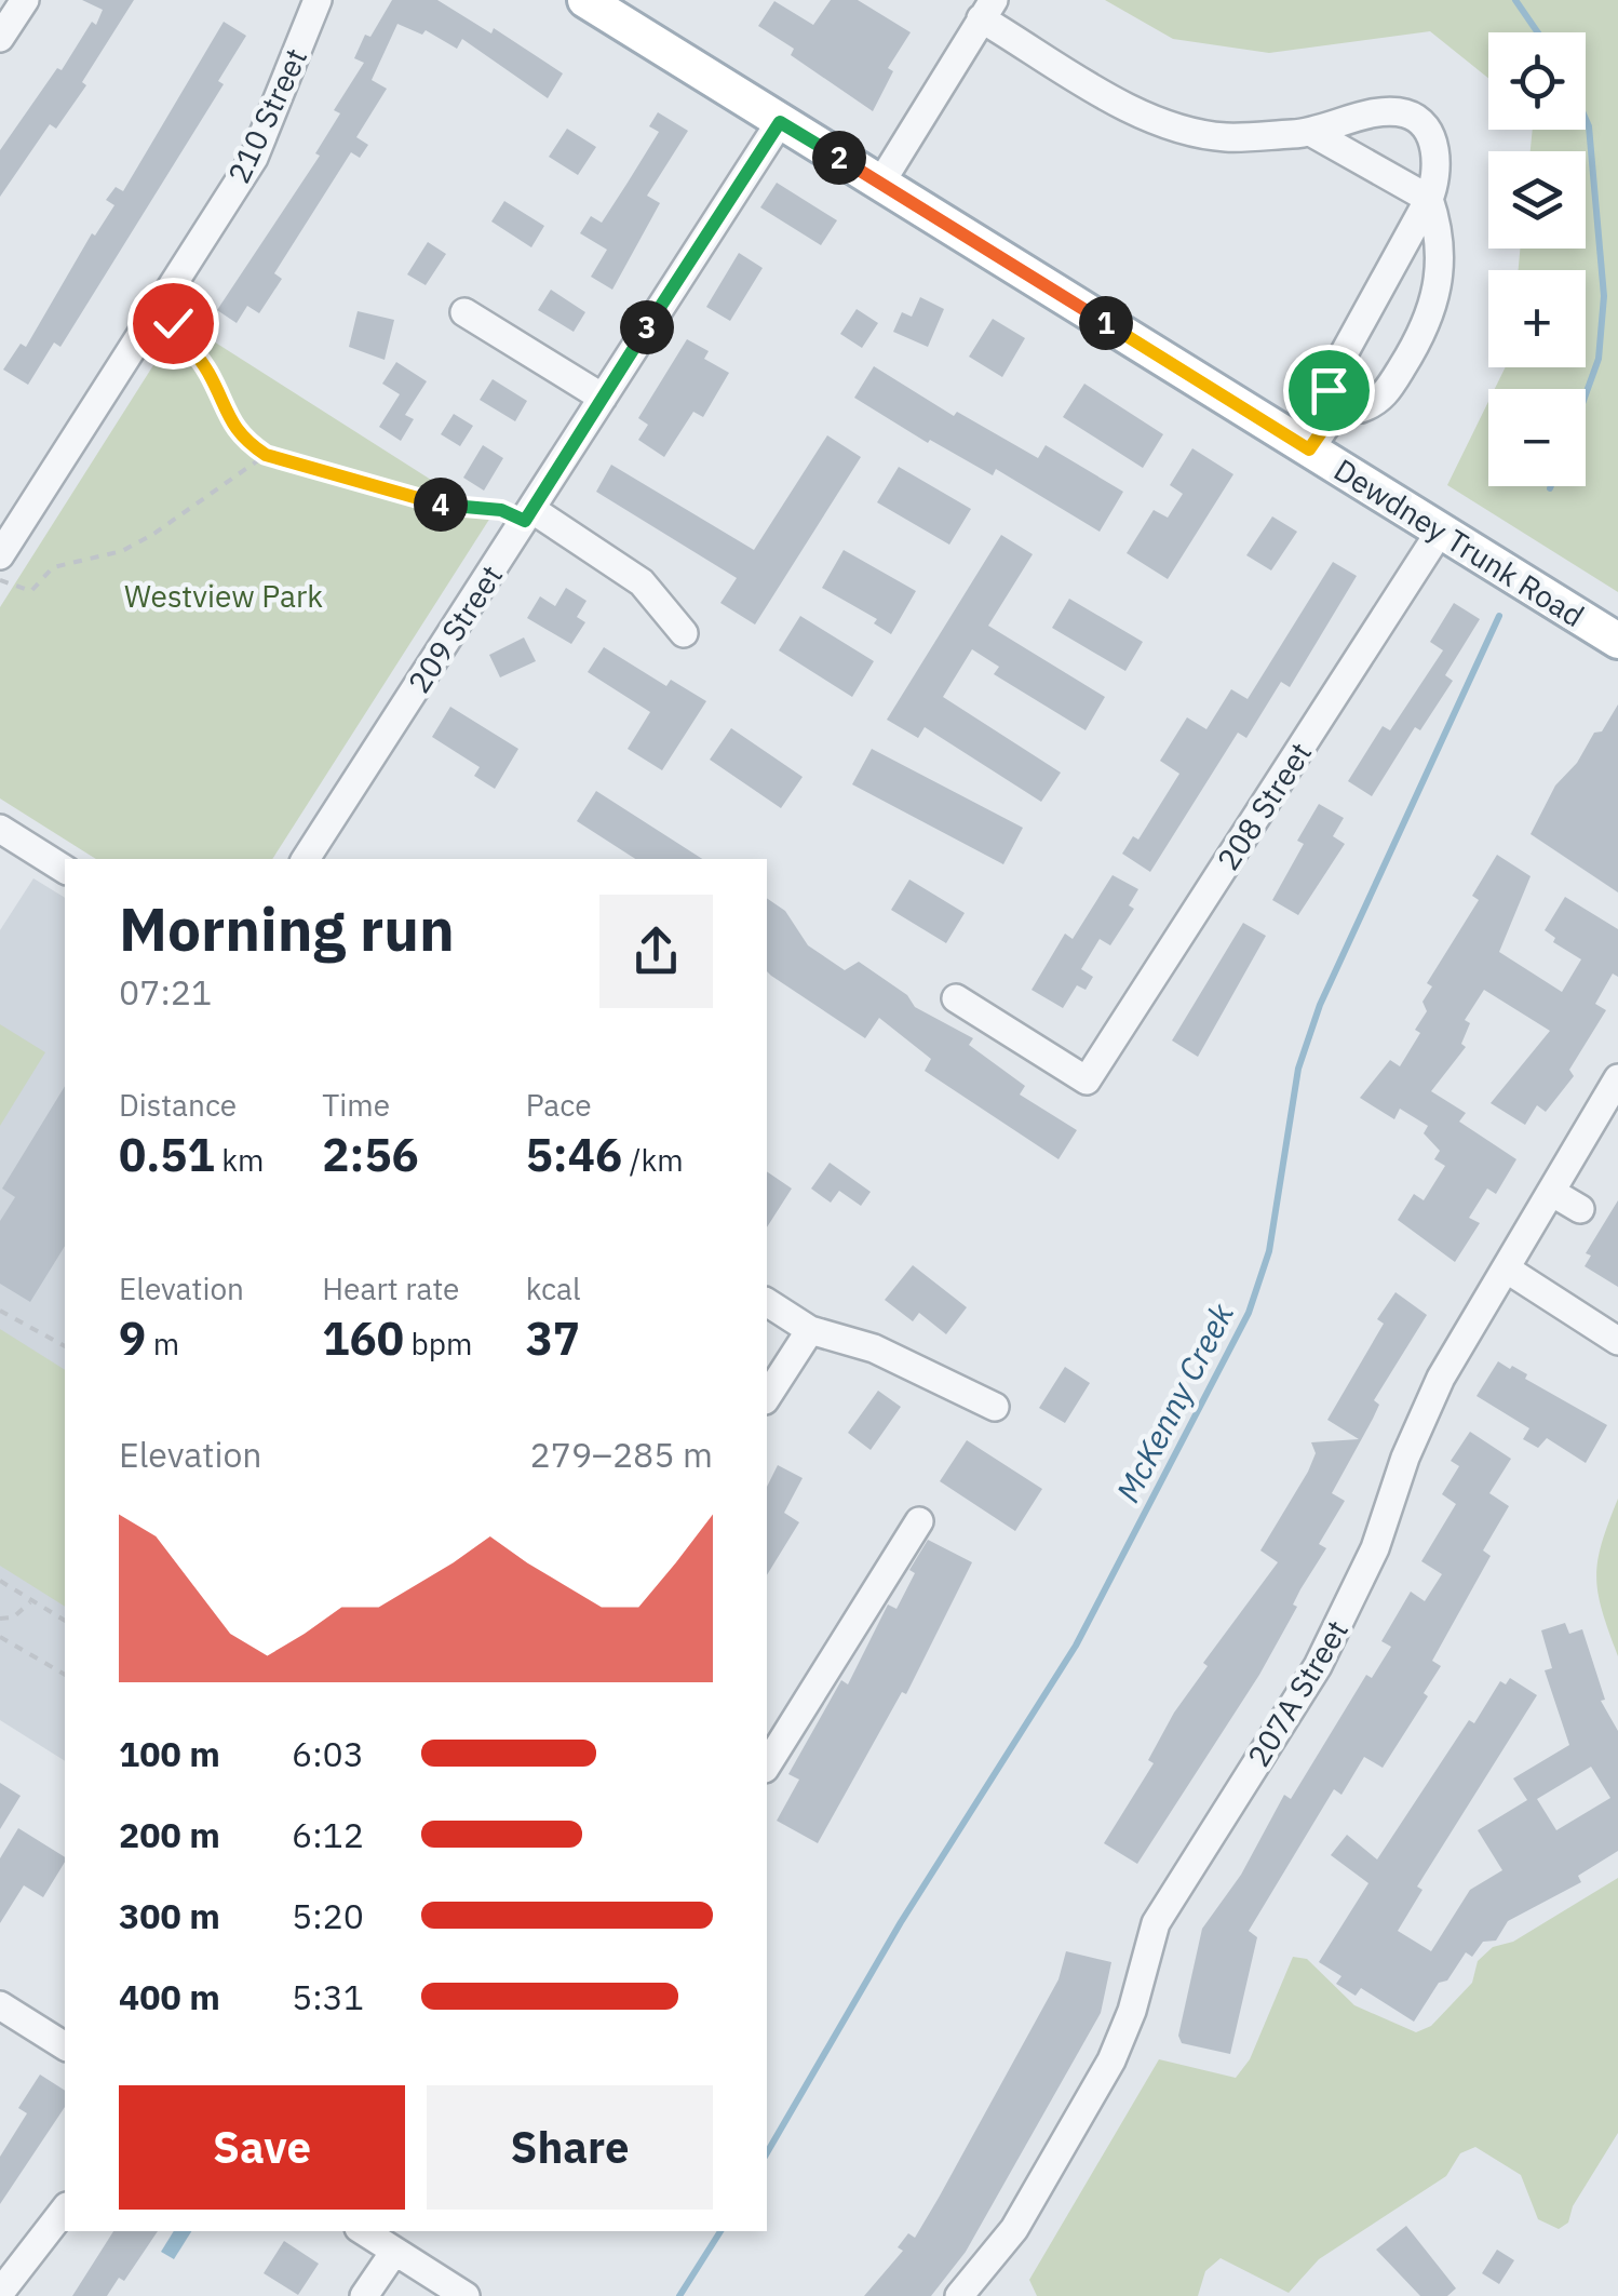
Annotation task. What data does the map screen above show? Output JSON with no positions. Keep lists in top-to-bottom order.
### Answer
{
  "streets": {
    "main road": ["Dewdney Trunk Road"],
    "street": [
      "210 Street",
      "209 Street",
      "208 Street",
      "207A Street"
    ]
  },
  "crossings": [
    ["Dewdney Trunk Road", "209 Street"],
    ["Dewdney Trunk Road", "208 Street"]
  ],
  "water": ["McKenny Creek"],
  "parks": ["Westview Park"],
  "page": {
    "map_buttons": ["+", "−"],
    "pins": [
      "2",
      "1",
      "3",
      "4"
    ],
    "heading": ["Morning run", "07:21"],
    "stats": [
      ["Distance", "0.51 km"],
      ["Time", "2:56"],
      ["Pace", "5:46 /km"],
      ["Elevation", "9 m"],
      ["Heart rate", "160 bpm"],
      ["kcal", "37"]
    ],
    "chart": ["Elevation", "279–285 m"],
    "list": [
      {
        "name": "100 m",
        "note": "6:03"
      },
      {
        "name": "200 m",
        "note": "6:12"
      },
      {
        "name": "300 m",
        "note": "5:20"
      },
      {
        "name": "400 m",
        "note": "5:31"
      }
    ],
    "buttons": ["Save", "Share"]
  }
}
